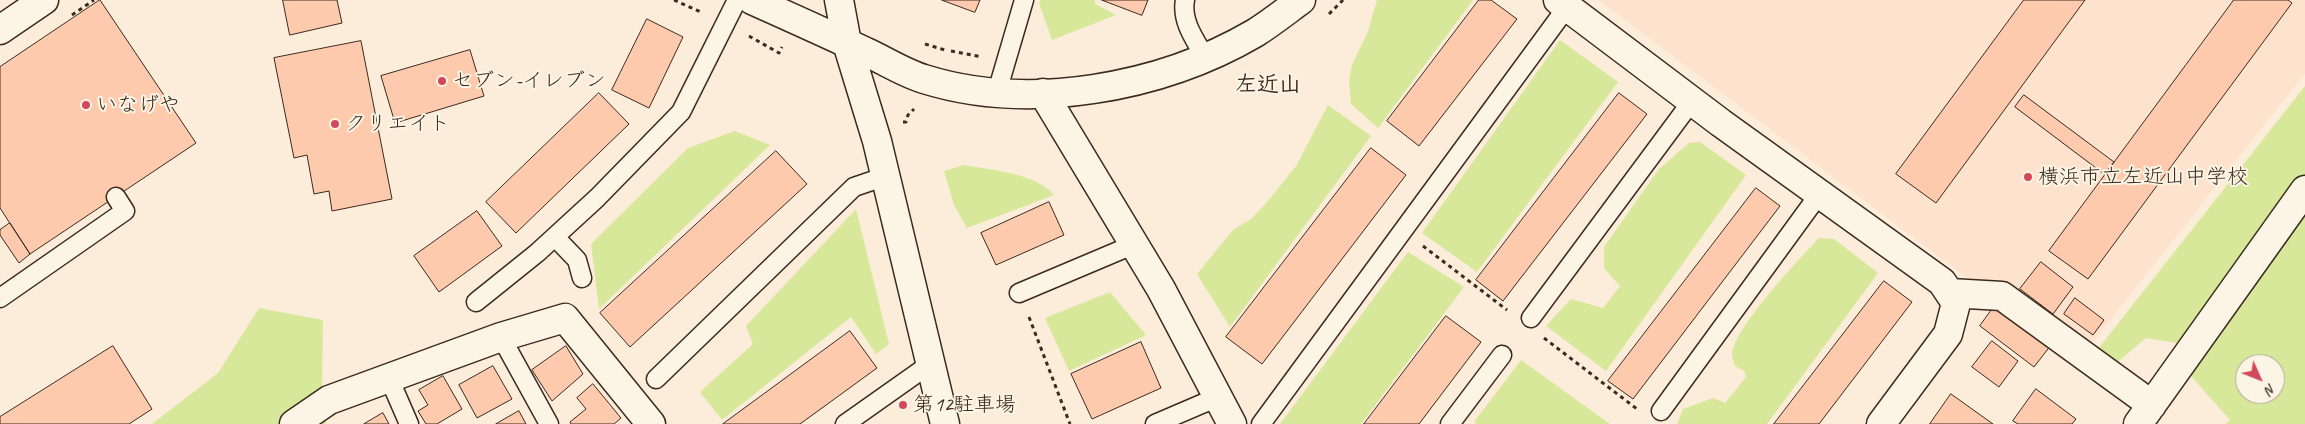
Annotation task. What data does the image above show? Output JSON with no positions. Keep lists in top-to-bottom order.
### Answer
{
  "districts": ["左近山"],
  "places": [
    "セブン-イレブン",
    "いなげや",
    "クリエイト",
    "横浜市立左近山中学校",
    "第12駐車場"
  ],
  "north": "bottom right"
}
